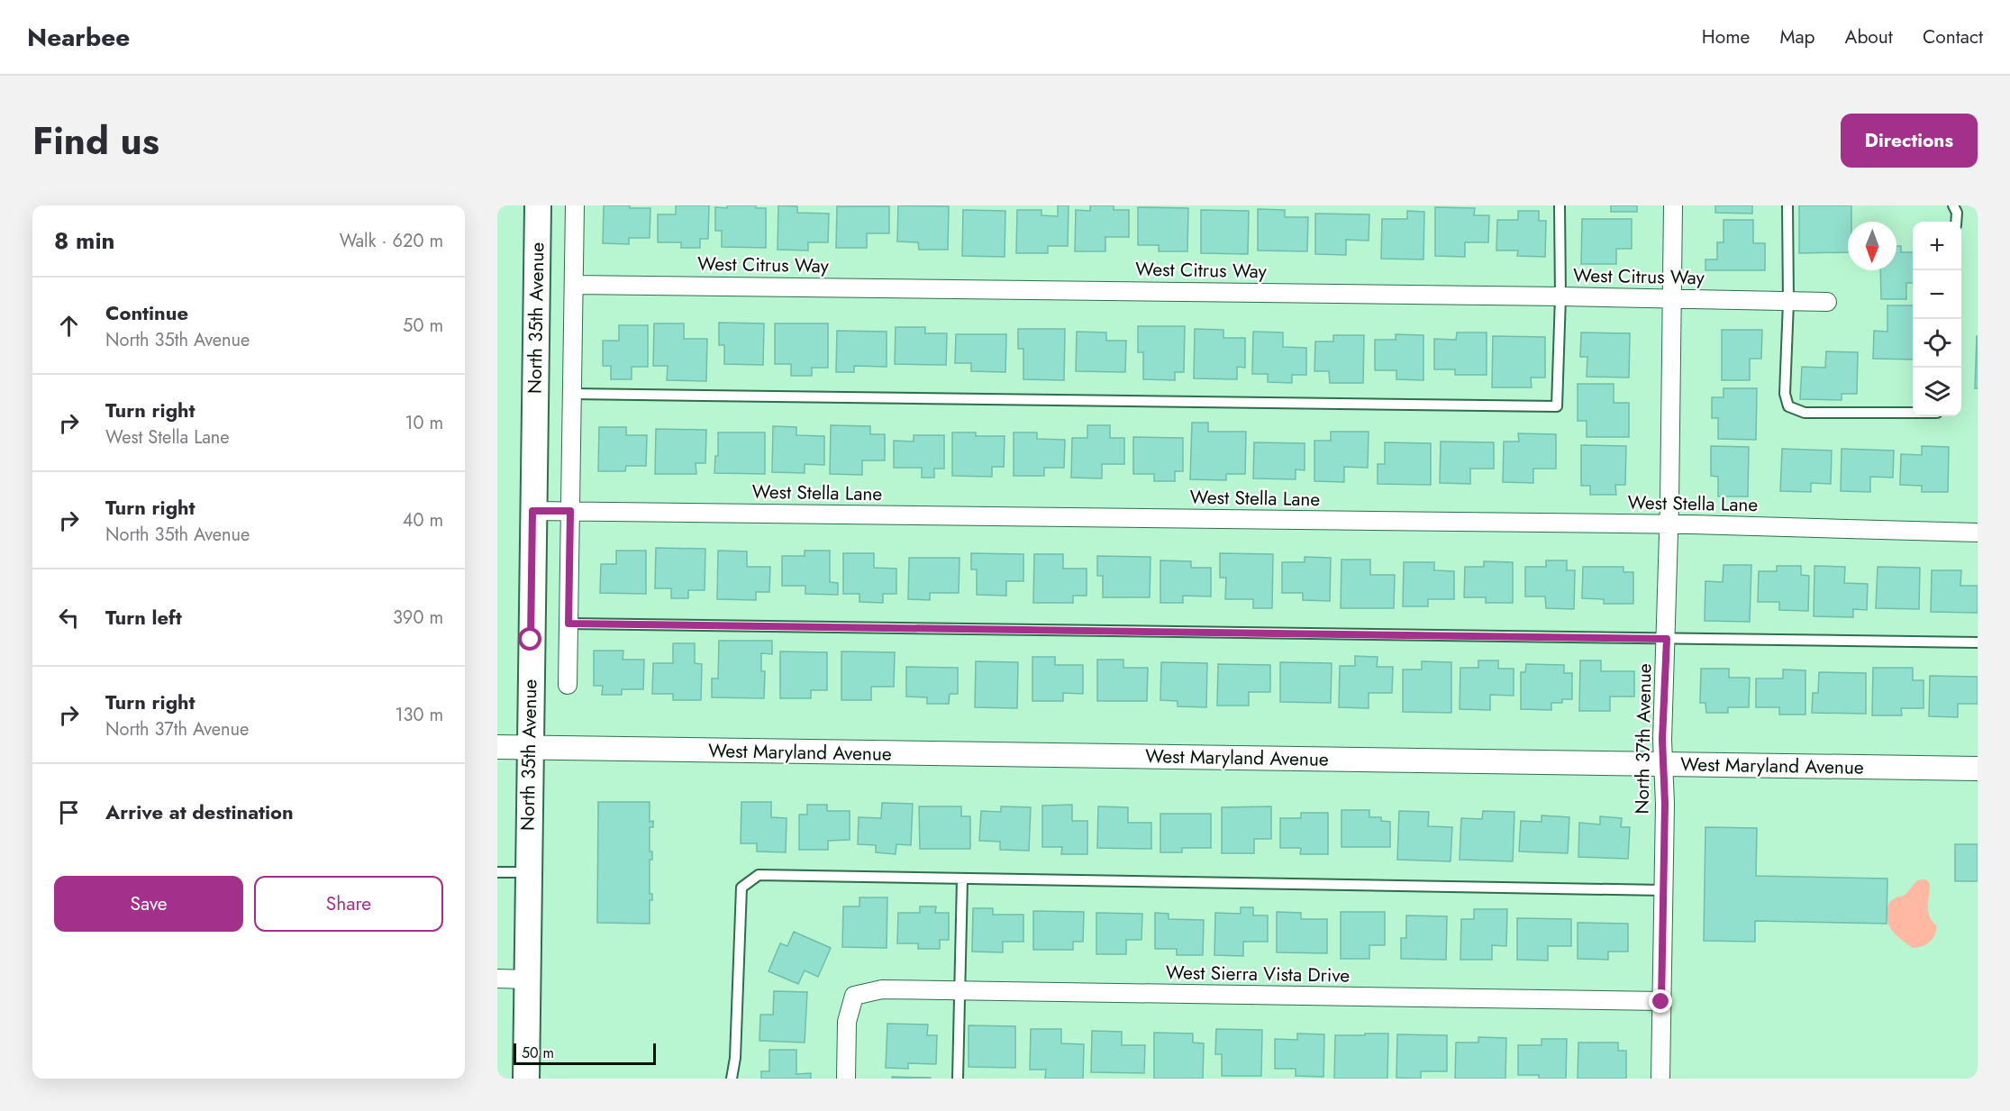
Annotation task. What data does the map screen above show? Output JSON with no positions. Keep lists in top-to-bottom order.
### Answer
{
  "streets": {
    "main road": ["North 35th Avenue"],
    "street": [
      "West Citrus Way",
      "West Stella Lane",
      "North 37th Avenue",
      "West Maryland Avenue",
      "West Sierra Vista Drive"
    ]
  },
  "crossings": [
    ["West Citrus Way", "North 35th Avenue"],
    ["West Citrus Way", "North 37th Avenue"],
    ["North 35th Avenue", "West Stella Lane"],
    ["North 35th Avenue", "West Maryland Avenue"],
    ["West Stella Lane", "North 37th Avenue"],
    ["North 37th Avenue", "West Maryland Avenue"],
    ["North 37th Avenue", "West Sierra Vista Drive"]
  ],
  "scale_bar": "50 m",
  "north": "bottom",
  "page": {
    "header": "Nearbee",
    "nav": [
      "Home",
      "Map",
      "About",
      "Contact"
    ],
    "title": "Find us",
    "buttons": [
      "Directions",
      ["Save", "Share"]
    ],
    "heading": ["8 min", "Walk · 620 m"],
    "map_buttons": ["+", "−"],
    "list": [
      ["Continue", "North 35th Avenue", "50 m"],
      ["Turn right", "West Stella Lane", "10 m"],
      ["Turn right", "North 35th Avenue", "40 m"],
      ["Turn left", "390 m"],
      ["Turn right", "North 37th Avenue", "130 m"],
      "Arrive at destination"
    ],
    "scale": "50 m"
  }
}
